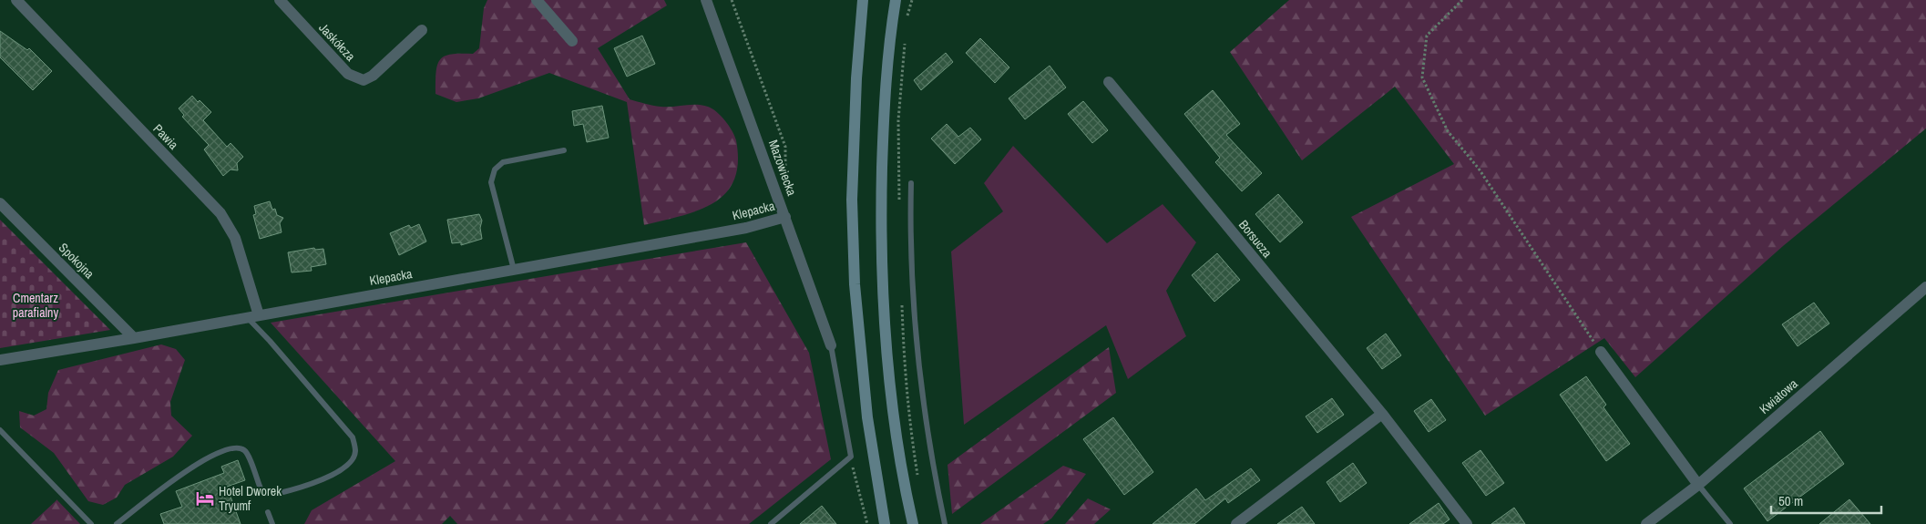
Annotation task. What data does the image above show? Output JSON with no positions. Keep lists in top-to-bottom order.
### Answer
{
  "streets": {
    "street": [
      "Jaskółcza",
      "Pawia",
      "Mazowiecka",
      "Klepacka",
      "Borsucza",
      "Spokojna",
      "Kwiatowa"
    ]
  },
  "crossings": [
    ["Pawia", "Klepacka"],
    ["Mazowiecka", "Klepacka"],
    ["Klepacka", "Spokojna"]
  ],
  "parks": ["Cmentarz parafialny"],
  "places": {
    "hotel": ["Hotel Dworek Tryumf"]
  },
  "scale_bar": "50 m"
}
